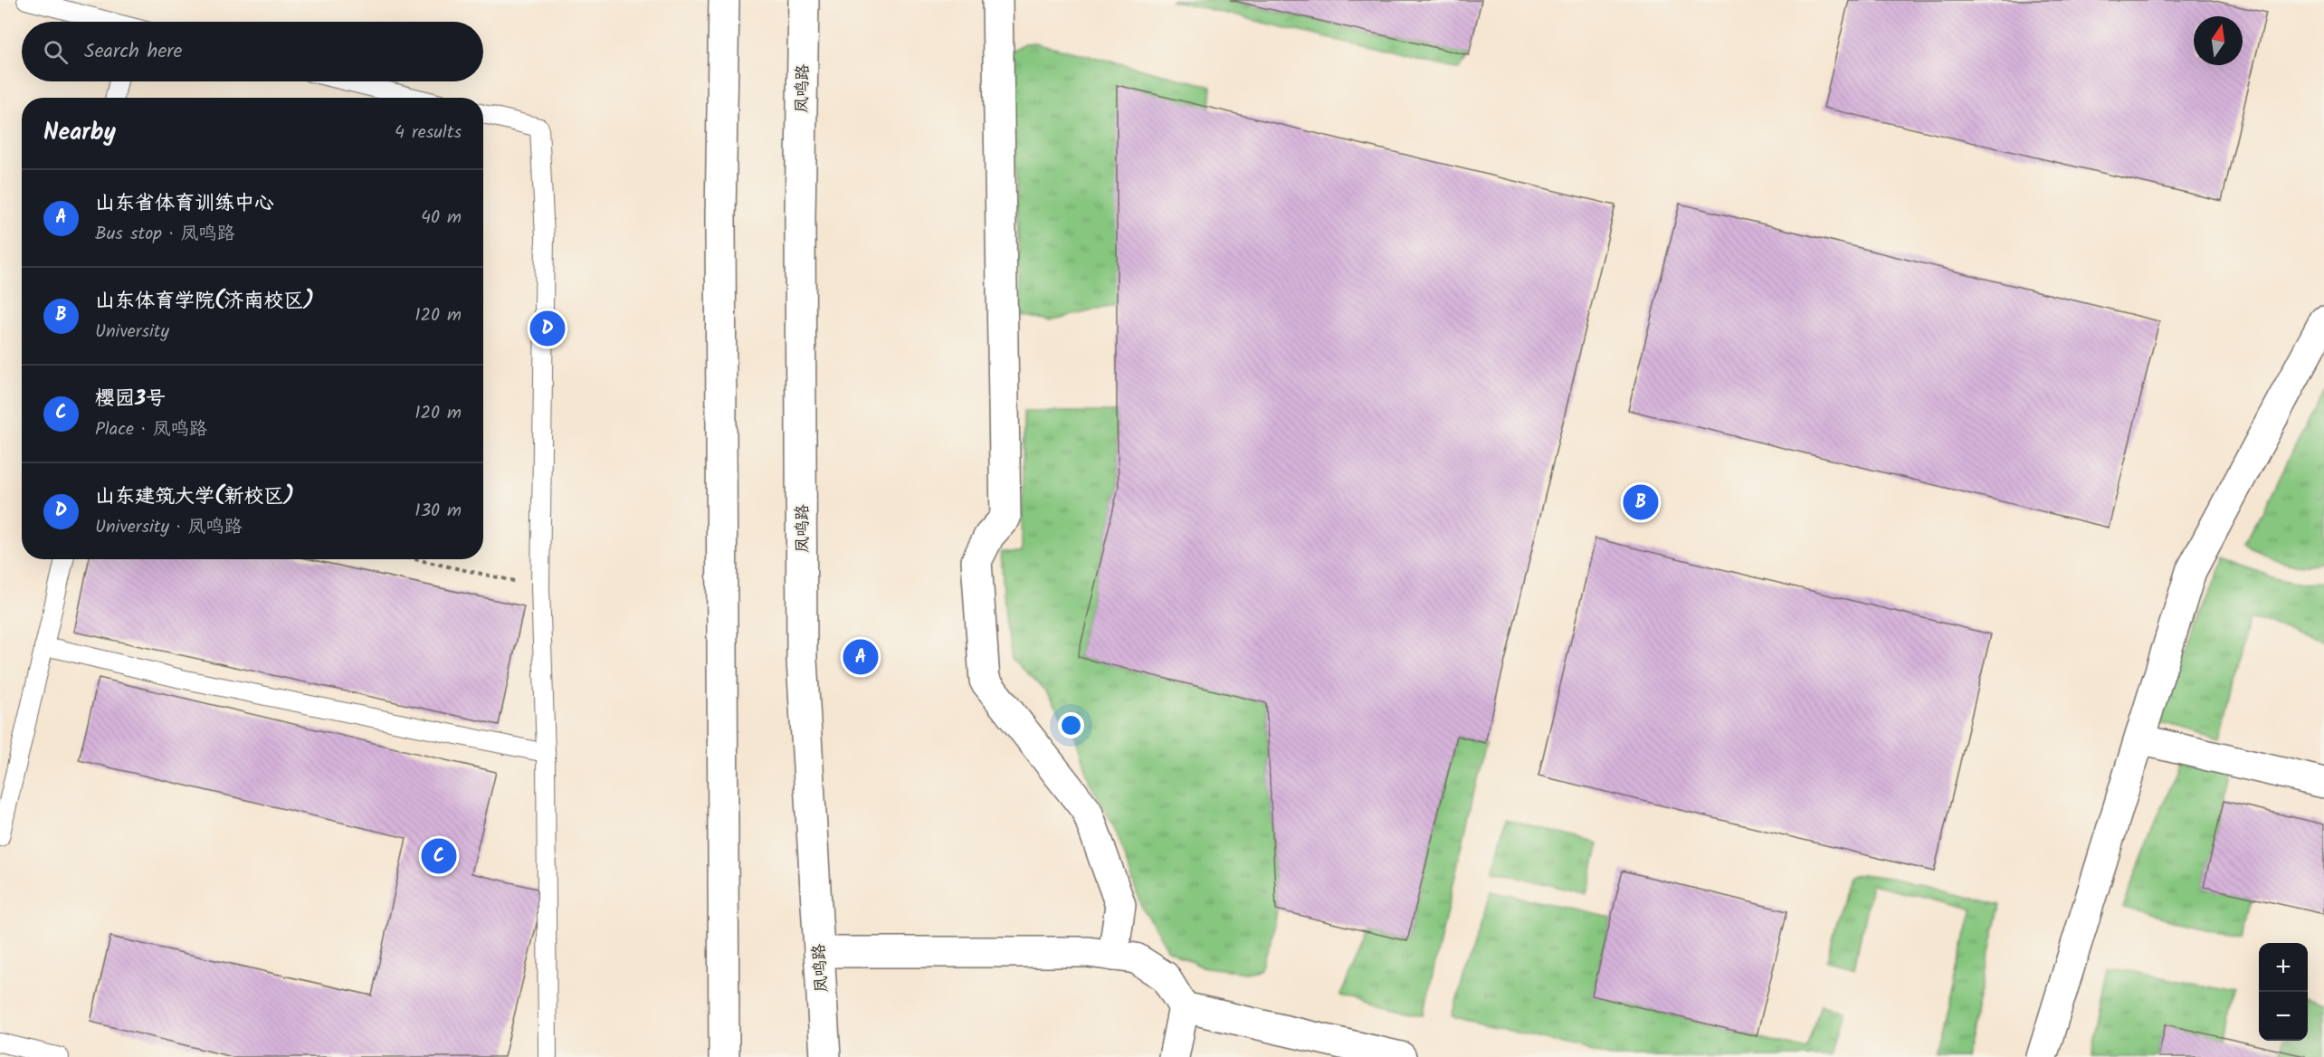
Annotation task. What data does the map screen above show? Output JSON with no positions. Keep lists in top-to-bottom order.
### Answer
{
  "streets": {
    "street": ["凤鸣路"]
  },
  "north": "top",
  "page": {
    "search": "Search here",
    "heading": ["Nearby", "4 results"],
    "list": [
      {
        "mark": "A",
        "name": "山东省体育训练中心",
        "note": "Bus stop · 凤鸣路",
        "value": "40 m"
      },
      {
        "mark": "B",
        "name": "山东体育学院(济南校区)",
        "note": "University",
        "value": "120 m"
      },
      {
        "mark": "C",
        "name": "樱园3号",
        "note": "Place · 凤鸣路",
        "value": "120 m"
      },
      {
        "mark": "D",
        "name": "山东建筑大学(新校区)",
        "note": "University · 凤鸣路",
        "value": "130 m"
      }
    ],
    "pins": [
      "D",
      "B",
      "A",
      "C"
    ],
    "map_buttons": ["+", "−"]
  }
}
